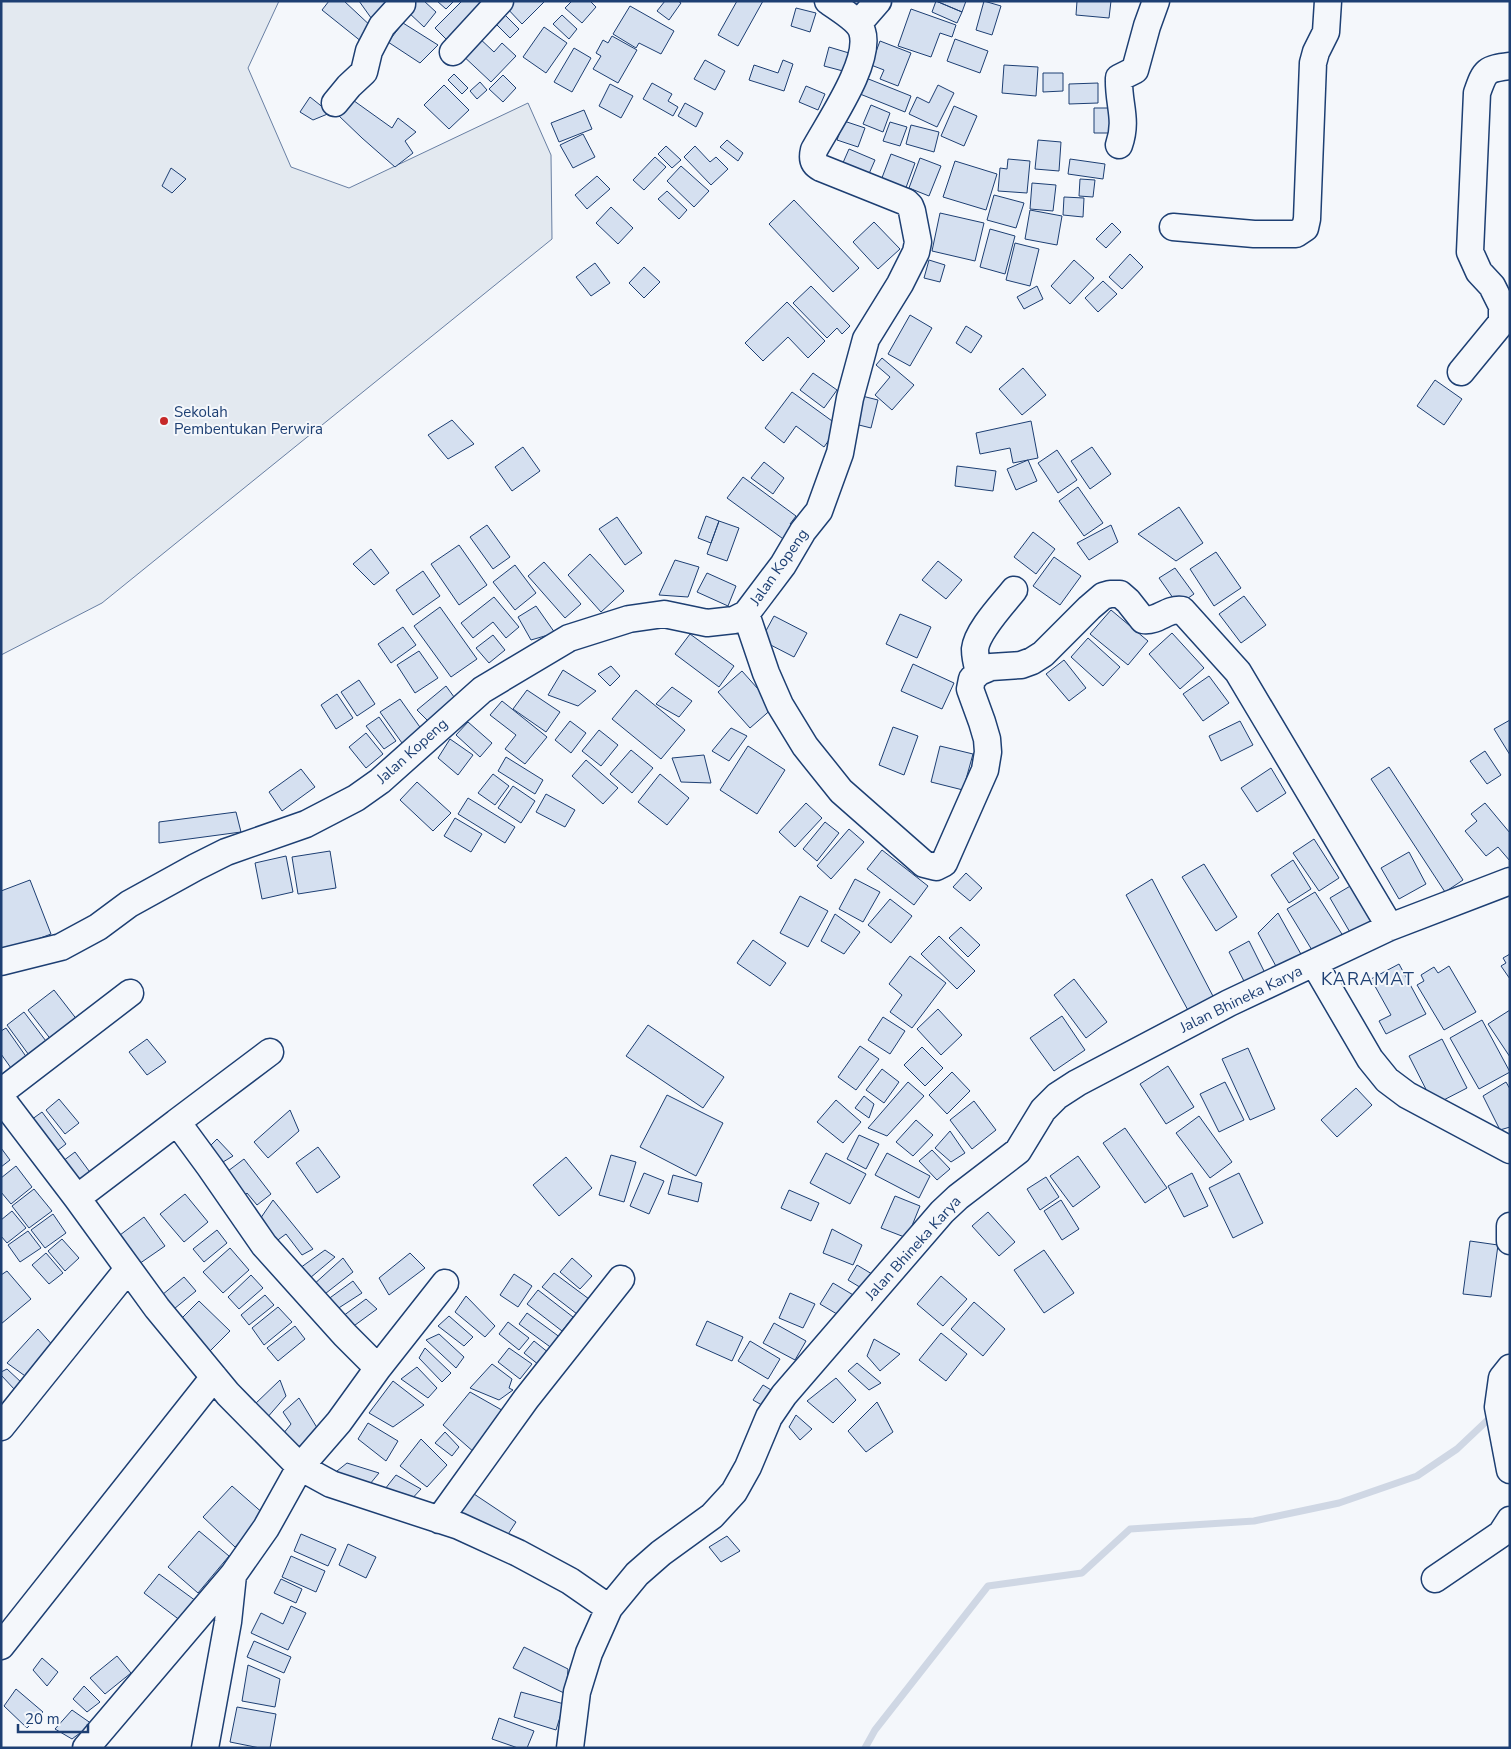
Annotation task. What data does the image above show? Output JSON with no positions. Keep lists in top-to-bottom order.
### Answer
{
  "streets": {
    "street": ["Jalan Kopeng", "Jalan Bhineka Karya"]
  },
  "districts": ["KARAMAT"],
  "places": ["Sekolah Pembentukan Perwira"],
  "scale_bar": "20 m"
}
